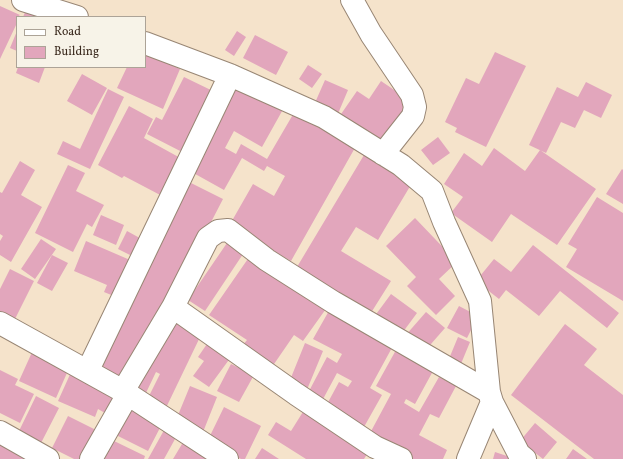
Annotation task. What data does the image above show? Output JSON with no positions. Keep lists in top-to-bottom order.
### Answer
{
  "legend": ["Road", "Building"]
}
